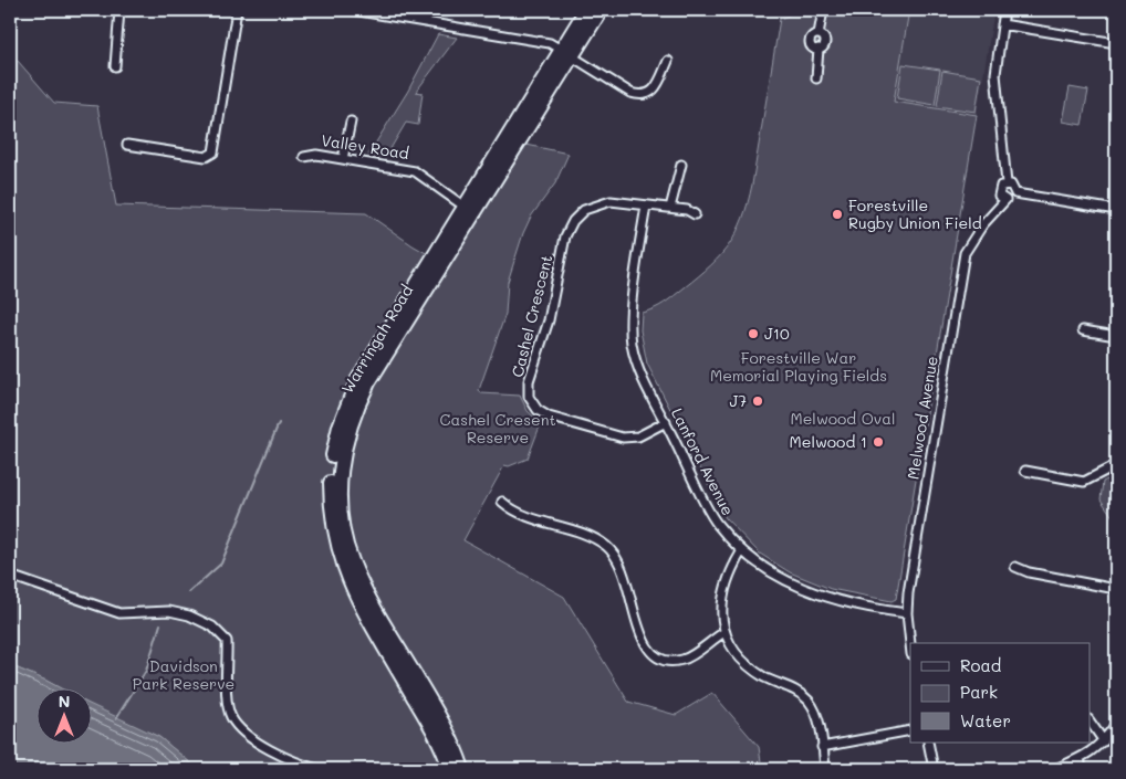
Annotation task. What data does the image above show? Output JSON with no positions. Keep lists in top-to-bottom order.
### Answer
{
  "streets": {
    "highway": ["Warringah Road"],
    "street": [
      "Valley Road",
      "Cashel Crescent",
      "Melwood Avenue",
      "Lanford Avenue"
    ]
  },
  "crossings": [
    ["Valley Road", "Warringah Road"],
    ["Cashel Crescent", "Lanford Avenue"],
    ["Melwood Avenue", "Lanford Avenue"]
  ],
  "parks": [
    "Forestville War Memorial Playing Fields",
    "Melwood Oval",
    "Cashel Cresent Reserve",
    "Davidson Park Reserve"
  ],
  "places": [
    "Forestville Rugby Union Field",
    "J10",
    "J7",
    "Melwood 1"
  ],
  "legend": ["Road", "Park", "Water"],
  "north": "top"
}
